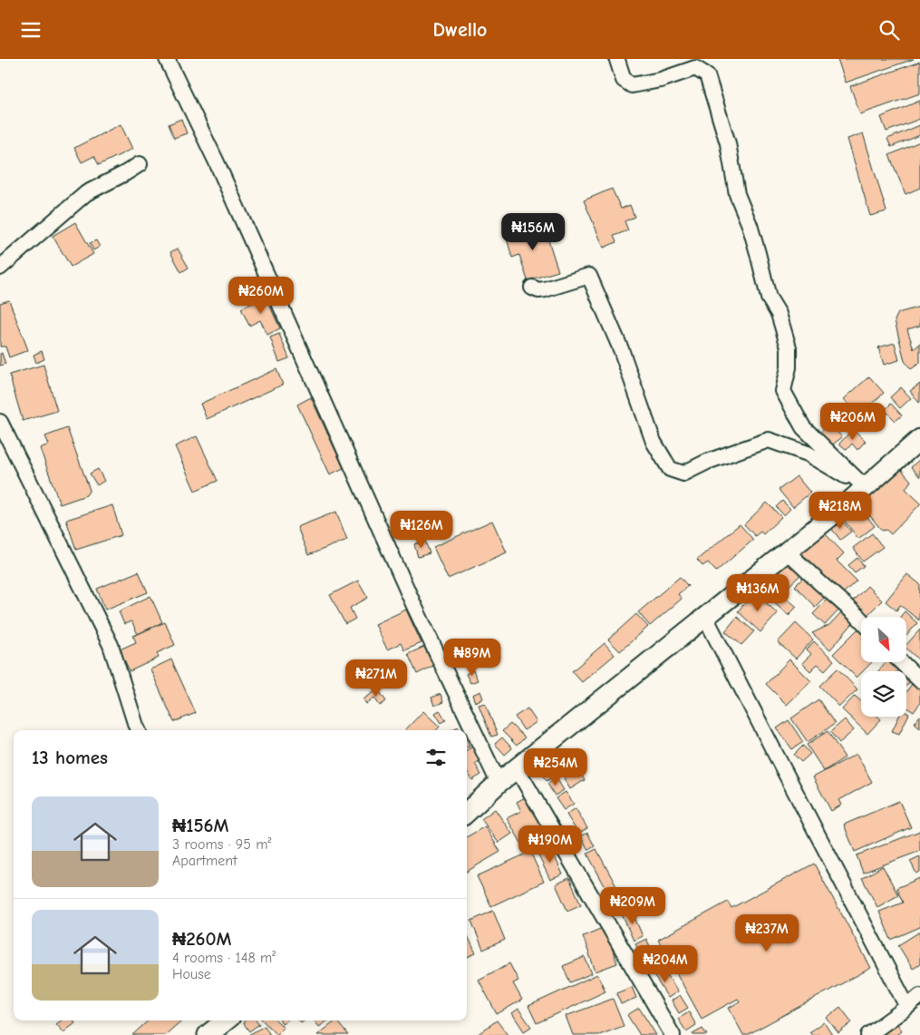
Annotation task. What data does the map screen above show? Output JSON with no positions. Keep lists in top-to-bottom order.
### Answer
{
  "north": "bottom right",
  "page": {
    "header": "Dwello",
    "price": [
      "₦156M",
      "₦260M",
      "₦206M",
      "₦218M",
      "₦126M",
      "₦136M",
      "₦89M",
      "₦271M",
      "₦254M",
      "₦190M",
      "₦209M",
      "₦237M",
      "₦204M"
    ],
    "heading": "13 homes",
    "list": [
      {
        "name": "₦156M",
        "note": "3 rooms · 95 m² · Apartment"
      },
      {
        "name": "₦260M",
        "note": "4 rooms · 148 m² · House"
      }
    ]
  }
}
